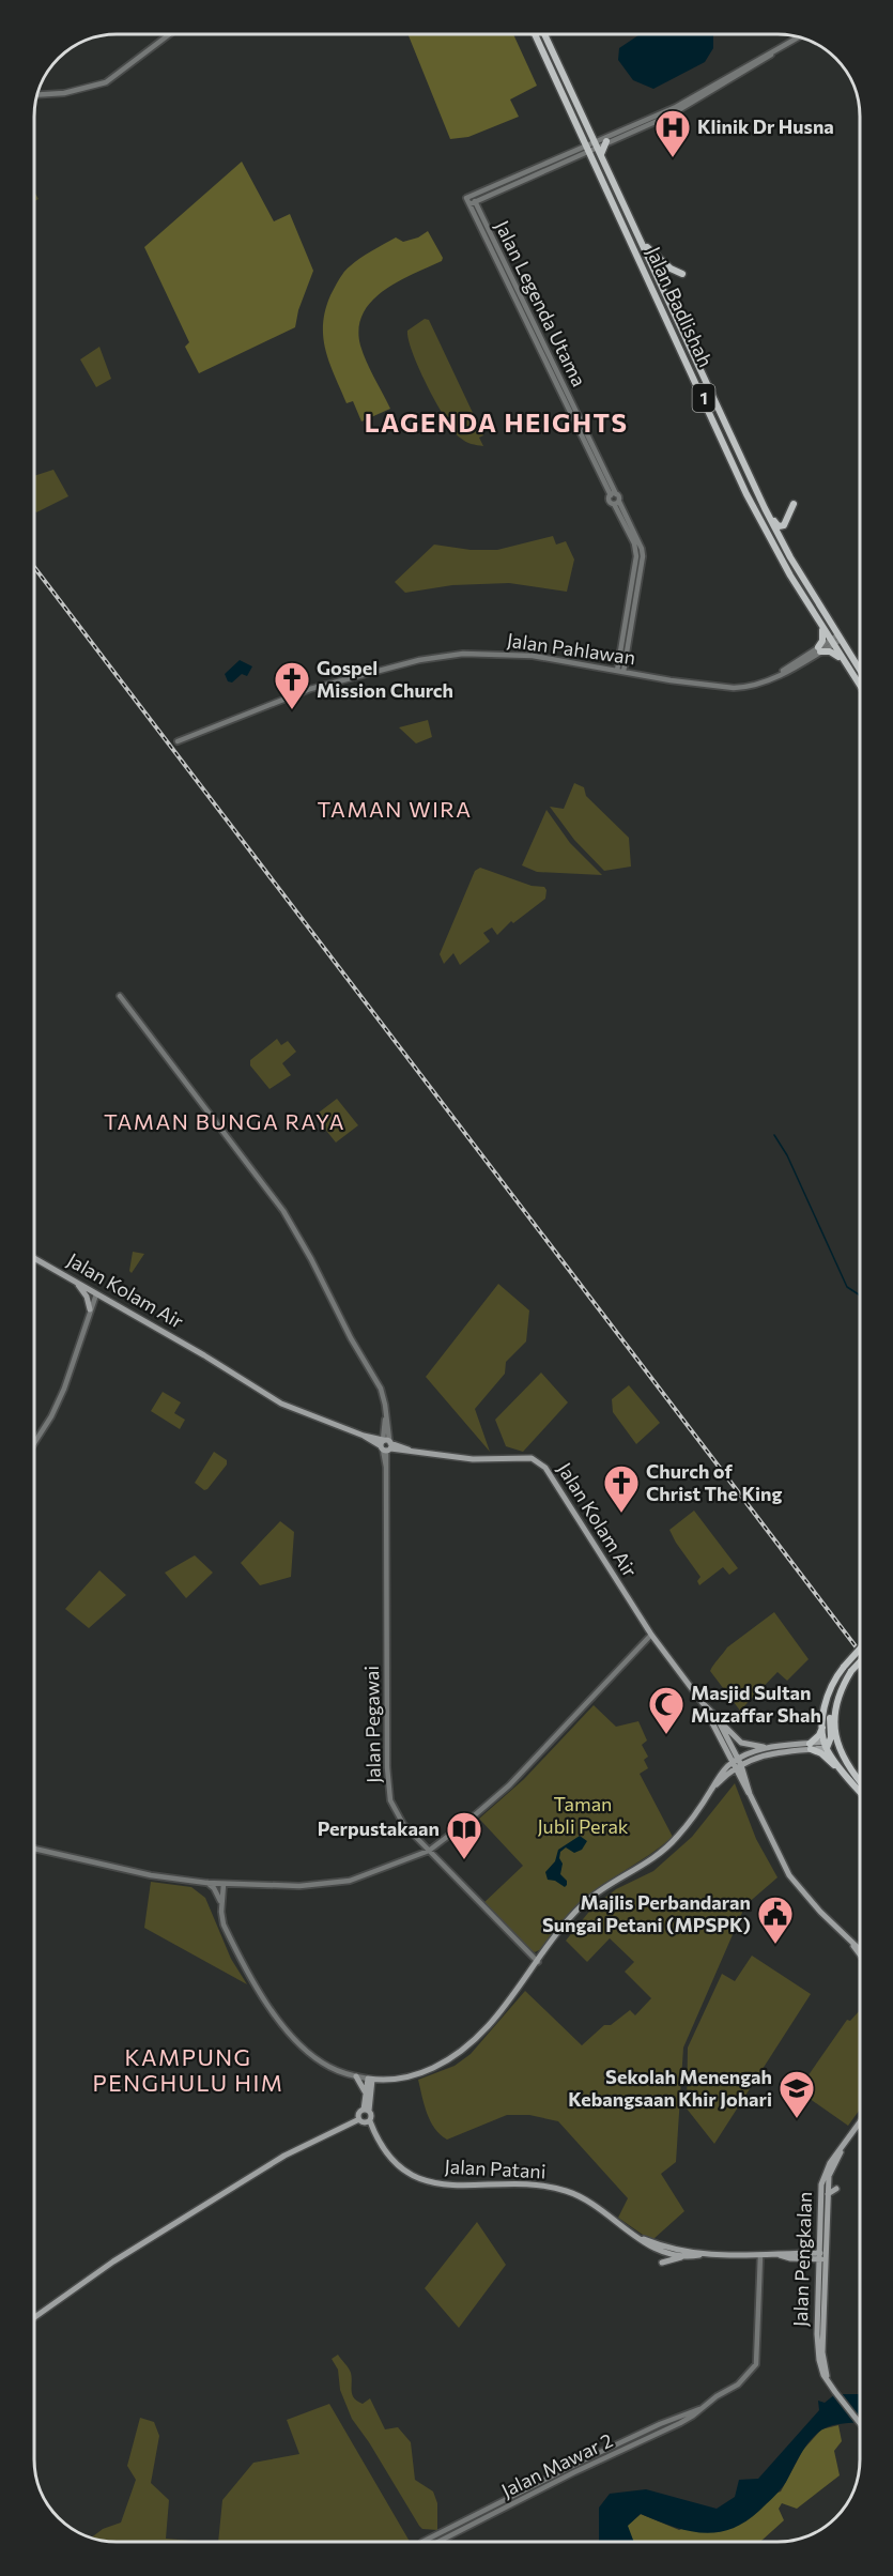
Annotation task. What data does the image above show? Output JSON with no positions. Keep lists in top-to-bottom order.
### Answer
{
  "streets": {
    "main road": [
      "Jalan Badlishah",
      "1",
      "Jalan Kolam Air",
      "Jalan Patani",
      "Jalan Pengkalan"
    ],
    "street": [
      "Jalan Legenda Utama",
      "Jalan Pahlawan",
      "Jalan Pegawai",
      "Jalan Mawar 2"
    ]
  },
  "crossings": [
    ["Jalan Legenda Utama", "Jalan Badlishah"],
    ["Jalan Badlishah", "Jalan Pahlawan"],
    ["Jalan Kolam Air", "Jalan Pegawai"],
    ["Jalan Patani", "Jalan Pengkalan"],
    ["Jalan Patani", "Jalan Mawar 2"]
  ],
  "districts": [
    "LAGENDA HEIGHTS",
    "TAMAN WIRA",
    "TAMAN BUNGA RAYA",
    "KAMPUNG PENGHULU HIM"
  ],
  "parks": ["Taman Jubli Perak"],
  "places": {
    "hospital": ["Klinik Dr Husna"],
    "church": ["Gospel Mission Church", "Church of Christ The King"],
    "mosque": ["Masjid Sultan Muzaffar Shah"],
    "library": ["Perpustakaan"],
    "public building": ["Majlis Perbandaran Sungai Petani (MPSPK)"],
    "school or university": ["Sekolah Menengah Kebangsaan Khir Johari"]
  }
}
